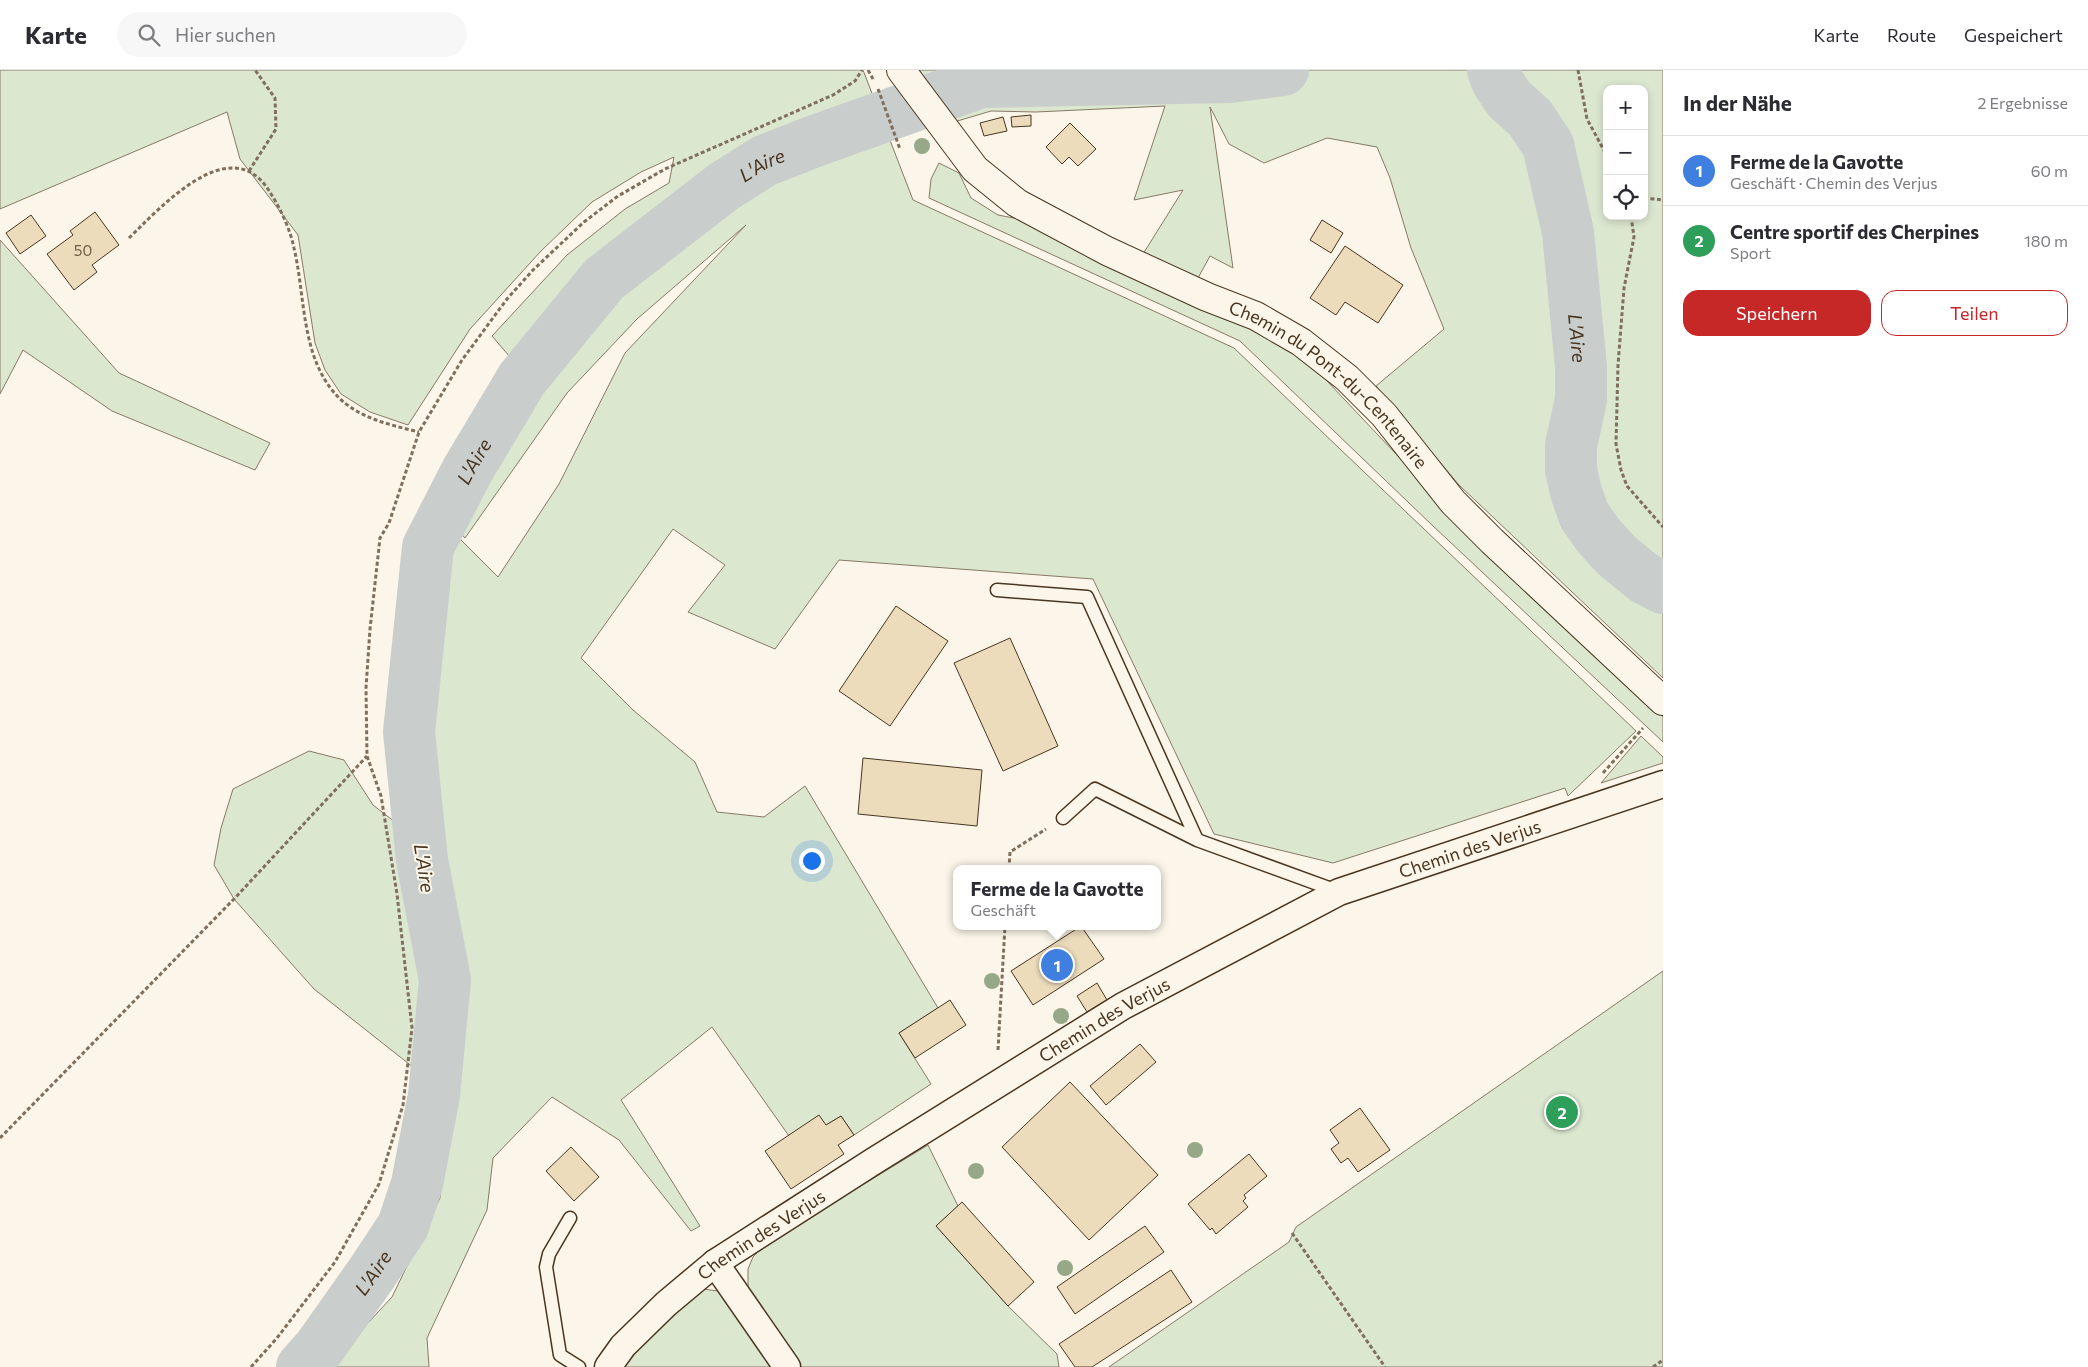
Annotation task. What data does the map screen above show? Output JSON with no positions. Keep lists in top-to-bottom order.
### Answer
{
  "streets": {
    "street": ["Chemin du Pont-du-Centenaire", "Chemin des Verjus"]
  },
  "water": ["L'Aire"],
  "house_numbers": ["50"],
  "page": {
    "header": "Karte",
    "search": "Hier suchen",
    "nav": ["Karte", "Route", "Gespeichert"],
    "heading": ["In der Nähe", "2 Ergebnisse"],
    "map_buttons": ["+", "−"],
    "list": [
      {
        "mark": "1",
        "name": "Ferme de la Gavotte",
        "note": "Geschäft · Chemin des Verjus",
        "value": "60 m"
      },
      {
        "mark": "2",
        "name": "Centre sportif des Cherpines",
        "note": "Sport",
        "value": "180 m"
      }
    ],
    "buttons": ["Speichern", "Teilen"],
    "popup": ["Ferme de la Gavotte", "Geschäft"],
    "pins": ["1", "2"]
  }
}
